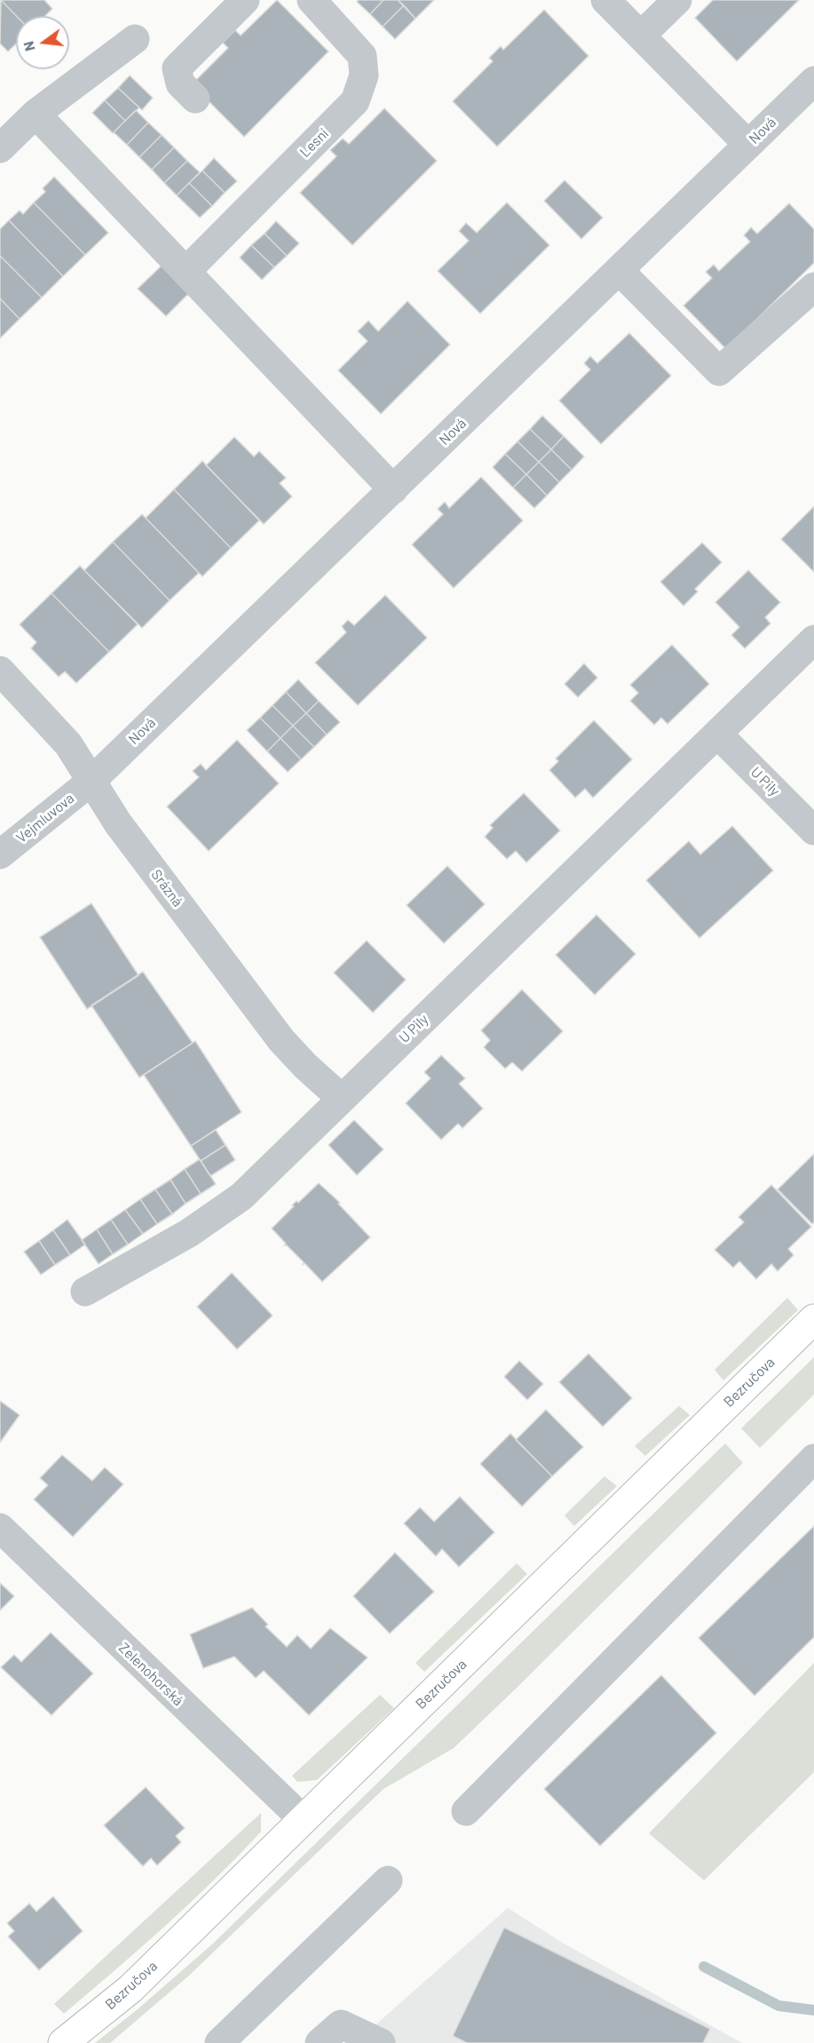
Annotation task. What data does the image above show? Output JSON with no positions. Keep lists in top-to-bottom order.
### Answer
{
  "streets": {
    "main road": ["Bezručova"],
    "street": [
      "Nová",
      "Lesní",
      "U Pily",
      "Vejmluvova",
      "Srázná",
      "Zelenohorská"
    ]
  },
  "crossings": [
    ["Nová", "Vejmluvova"],
    ["Nová", "Srázná"],
    ["U Pily", "Srázná"],
    ["Vejmluvova", "Srázná"],
    ["Bezručova", "Zelenohorská"]
  ],
  "north": "left"
}
